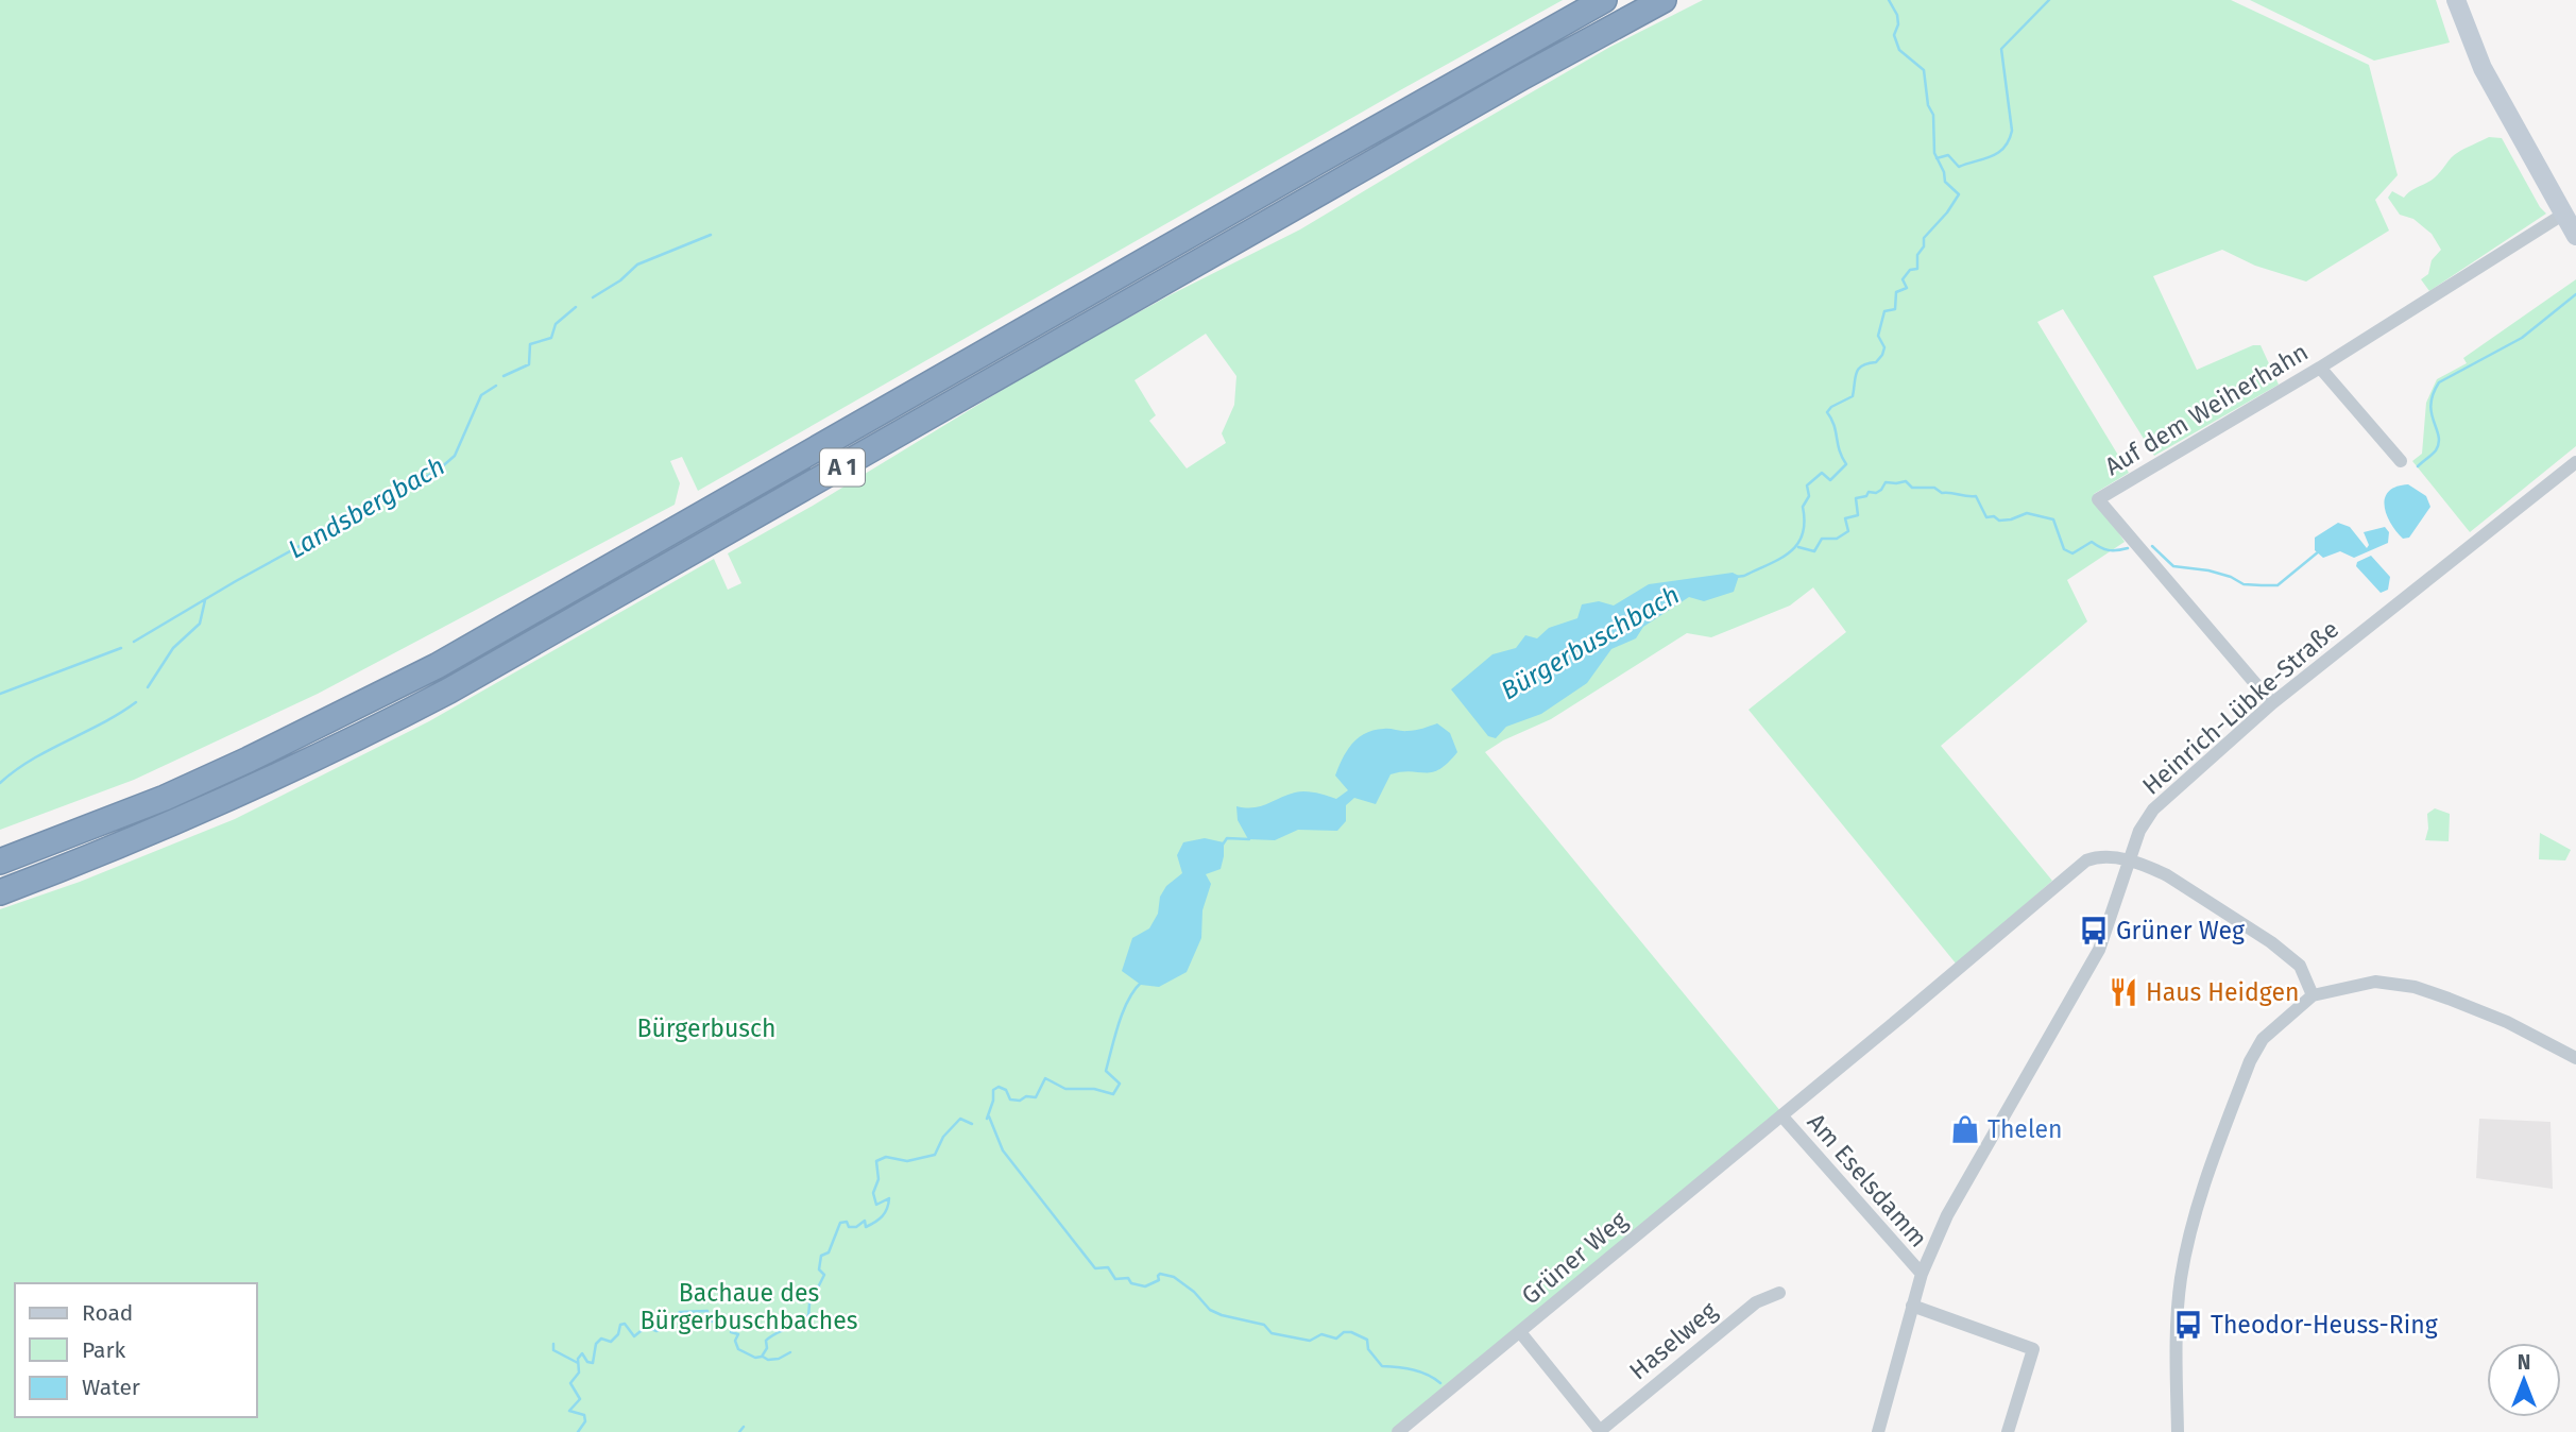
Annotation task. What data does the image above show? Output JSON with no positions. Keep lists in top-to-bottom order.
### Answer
{
  "streets": {
    "highway": ["A 1"],
    "street": [
      "Auf dem Weiherhahn",
      "Heinrich-Lübke-Straße",
      "Am Eselsdamm",
      "Grüner Weg",
      "Haselweg"
    ]
  },
  "crossings": [
    ["Auf dem Weiherhahn", "Heinrich-Lübke-Straße"],
    ["Heinrich-Lübke-Straße", "Am Eselsdamm"],
    ["Heinrich-Lübke-Straße", "Grüner Weg"],
    ["Am Eselsdamm", "Grüner Weg"]
  ],
  "water": ["Landsbergbach", "Bürgerbuschbach"],
  "parks": ["Bürgerbusch", "Bachaue des Bürgerbuschbaches"],
  "places": {
    "bus stop": ["Grüner Weg", "Theodor-Heuss-Ring"],
    "restaurant": ["Haus Heidgen"],
    "shop": ["Thelen"]
  },
  "legend": ["Road", "Park", "Water"],
  "north": "top"
}
